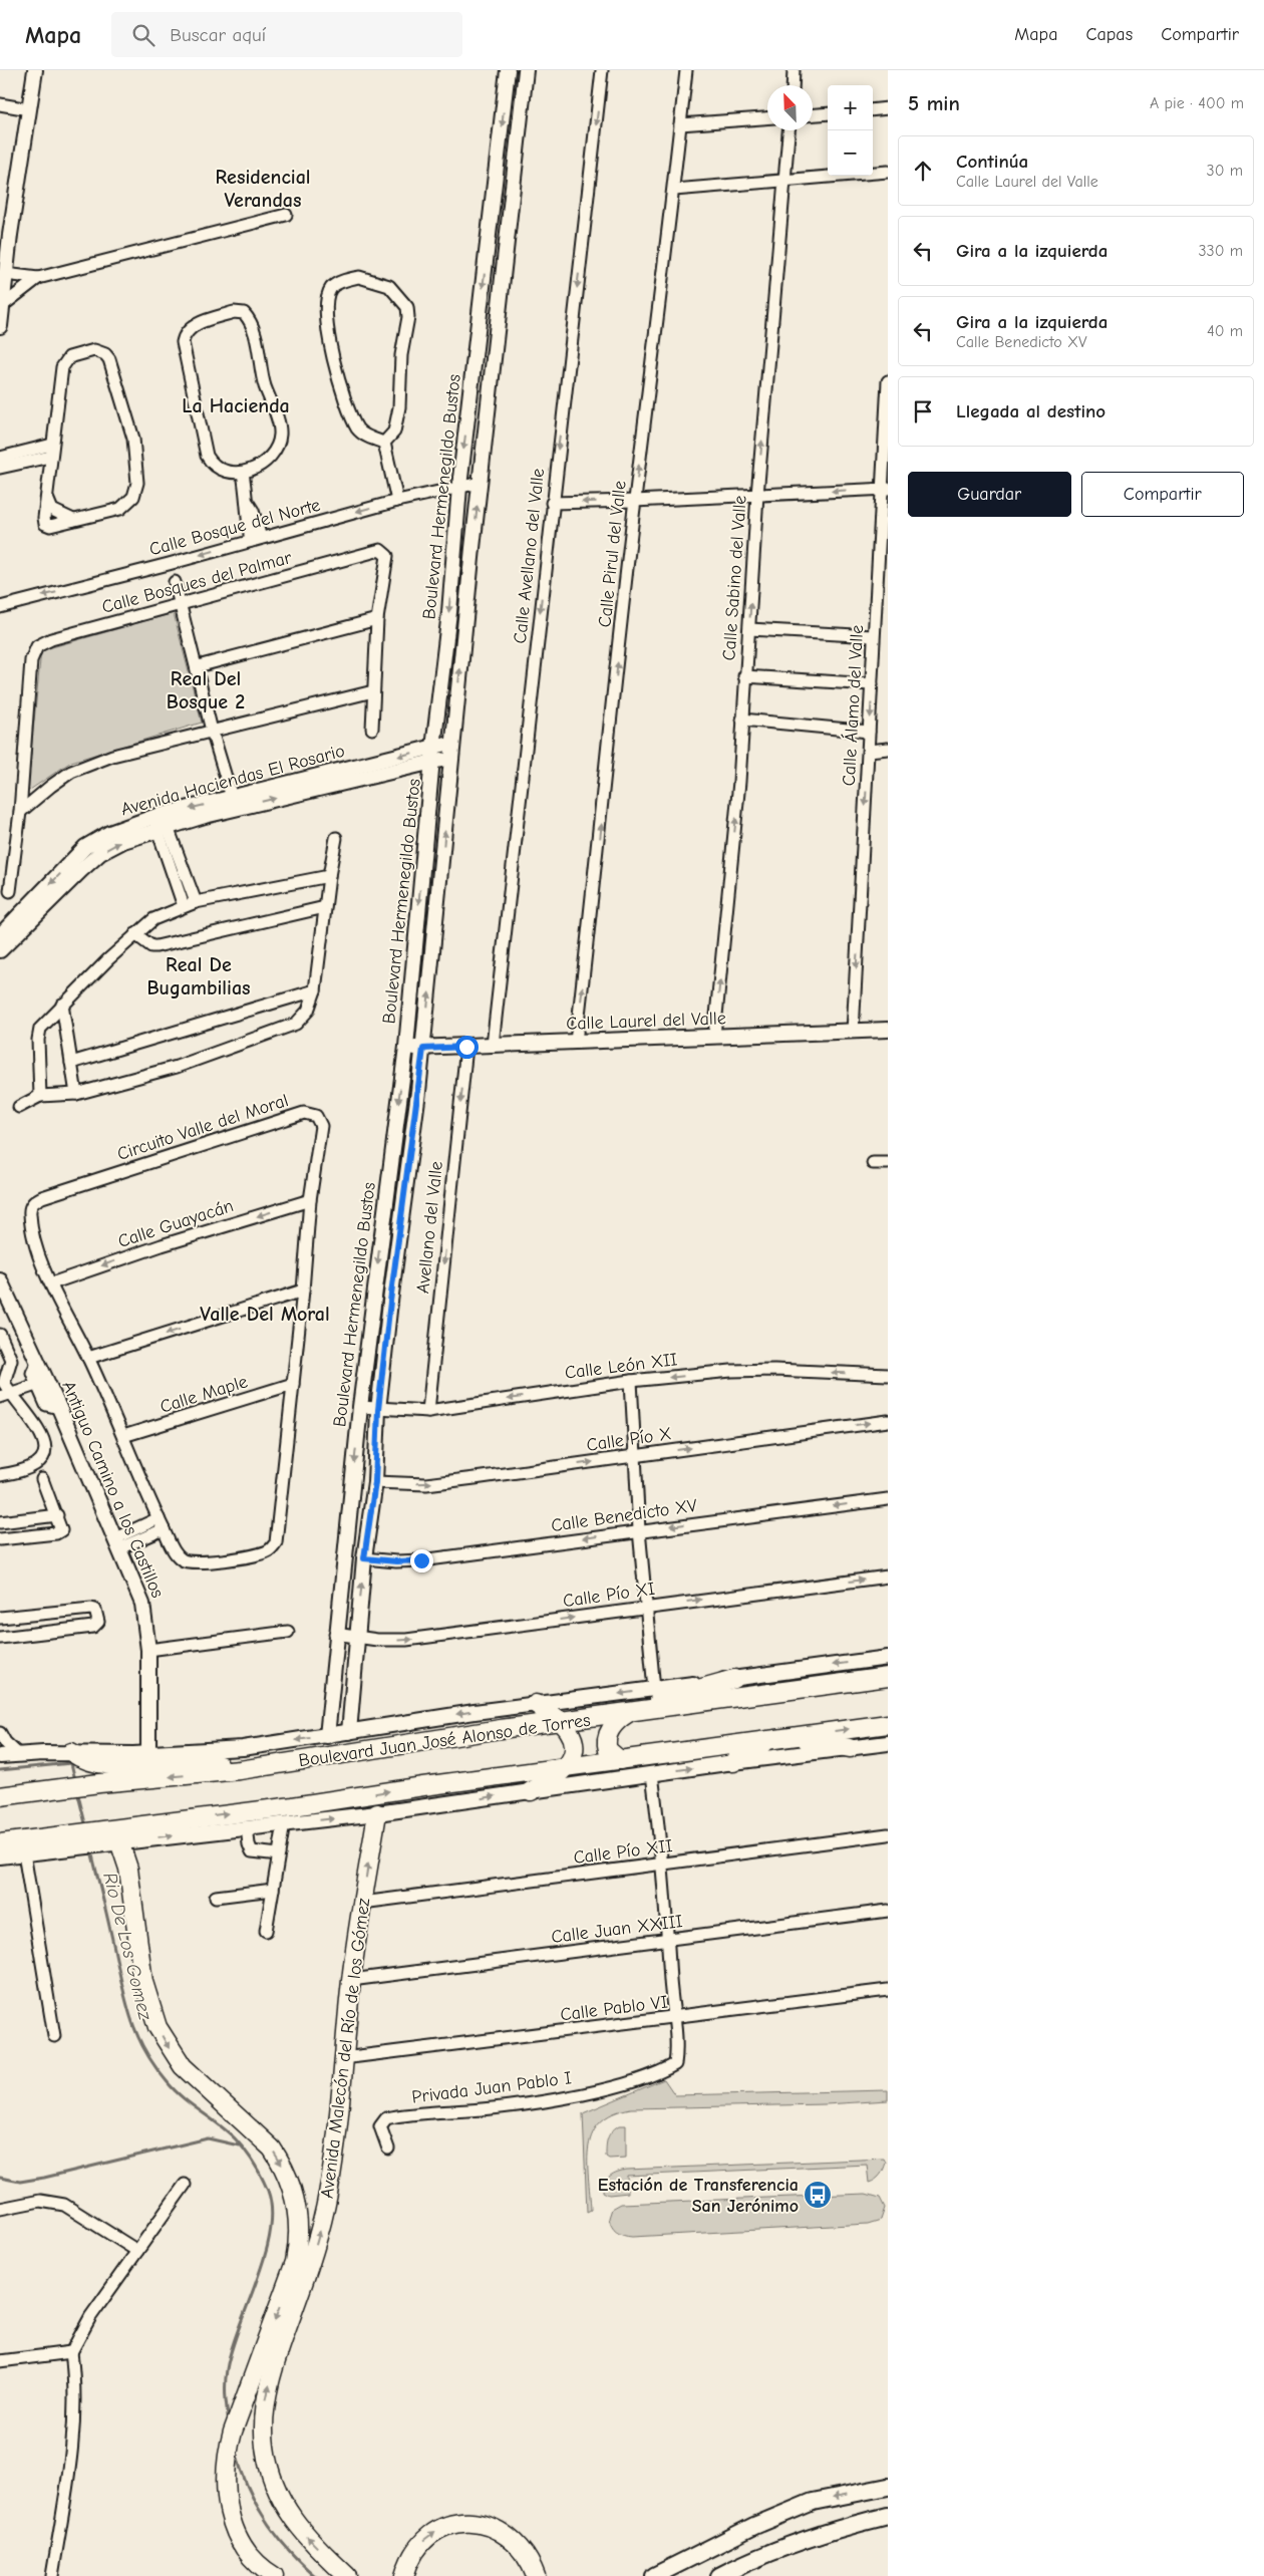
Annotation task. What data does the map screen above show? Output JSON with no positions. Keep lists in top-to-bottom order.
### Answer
{
  "streets": {
    "main road": ["Boulevard Juan José Alonso de Torres", "Avenida Malecón del Río de los Gómez"],
    "street": [
      "Boulevard Hermenegildo Bustos",
      "Calle Bosque del Norte",
      "Calle Pirul del Valle",
      "Calle Avellano del Valle",
      "Calle Sabino del Valle",
      "Calle Bosques del Palmar",
      "Calle Álamo del Valle",
      "Avenida Haciendas El Rosario",
      "Calle Laurel del Valle",
      "Circuito Valle del Moral",
      "Calle Guayacán",
      "Avellano del Valle",
      "Calle León XII",
      "Calle Maple",
      "Calle Pío X",
      "Antiguo Camino a los Castillos",
      "Calle Benedicto XV",
      "Calle Pío XI",
      "Calle Pío XII",
      "Calle Juan XXIII",
      "Calle Pablo VI",
      "Privada Juan Pablo I"
    ]
  },
  "crossings": [
    ["Boulevard Hermenegildo Bustos", "Calle Bosque del Norte"],
    ["Boulevard Hermenegildo Bustos", "Avenida Haciendas El Rosario"],
    ["Boulevard Hermenegildo Bustos", "Calle Laurel del Valle"],
    ["Boulevard Hermenegildo Bustos", "Calle León XII"],
    ["Boulevard Hermenegildo Bustos", "Calle Pío X"],
    ["Boulevard Hermenegildo Bustos", "Calle Benedicto XV"],
    ["Boulevard Hermenegildo Bustos", "Calle Pío XI"],
    ["Boulevard Hermenegildo Bustos", "Boulevard Juan José Alonso de Torres"],
    ["Calle Pirul del Valle", "Calle Laurel del Valle"],
    ["Calle Avellano del Valle", "Calle Laurel del Valle"],
    ["Calle Sabino del Valle", "Calle Laurel del Valle"],
    ["Calle Álamo del Valle", "Calle Laurel del Valle"],
    ["Calle Laurel del Valle", "Avellano del Valle"],
    ["Circuito Valle del Moral", "Calle Guayacán"],
    ["Circuito Valle del Moral", "Calle Maple"],
    ["Avellano del Valle", "Calle León XII"],
    ["Antiguo Camino a los Castillos", "Boulevard Juan José Alonso de Torres"],
    ["Calle Pío XII", "Avenida Malecón del Río de los Gómez"],
    ["Calle Juan XXIII", "Avenida Malecón del Río de los Gómez"],
    ["Calle Pablo VI", "Avenida Malecón del Río de los Gómez"],
    ["Calle Pablo VI", "Privada Juan Pablo I"]
  ],
  "one_way": [
    "Calle Bosque del Norte",
    "Calle Pirul del Valle",
    "Calle Avellano del Valle",
    "Calle Sabino del Valle",
    "Calle Álamo del Valle",
    "Avellano del Valle",
    "Calle León XII",
    "Calle Pío X",
    "Calle Benedicto XV",
    "Calle Pío XI"
  ],
  "districts": [
    "Residencial Verandas",
    "La Hacienda",
    "Real Del Bosque 2",
    "Real De Bugambilias",
    "Valle Del Moral"
  ],
  "water": ["Rio De Los Gomez"],
  "places": {
    "bus stop": ["Estación de Transferencia San Jerónimo"]
  },
  "north": "top left",
  "page": {
    "header": "Mapa",
    "search": "Buscar aquí",
    "nav": ["Mapa", "Capas", "Compartir"],
    "heading": ["5 min", "A pie · 400 m"],
    "map_buttons": ["+", "−"],
    "list": [
      ["Continúa", "Calle Laurel del Valle", "30 m"],
      ["Gira a la izquierda", "330 m"],
      ["Gira a la izquierda", "Calle Benedicto XV", "40 m"],
      "Llegada al destino"
    ],
    "buttons": ["Guardar", "Compartir"]
  }
}
